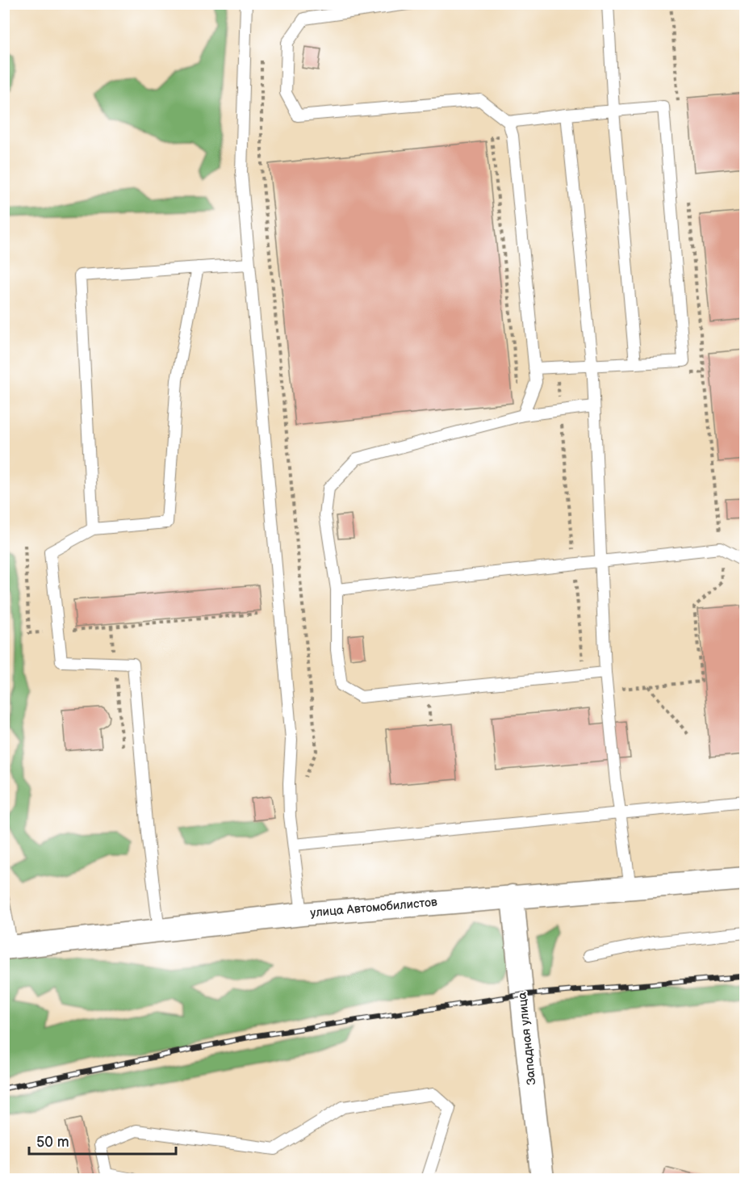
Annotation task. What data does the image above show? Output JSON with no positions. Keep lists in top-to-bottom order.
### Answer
{
  "streets": {
    "street": ["улица Автомобилистов", "Западная улица"]
  },
  "crossings": [
    ["улица Автомобилистов", "Западная улица"]
  ],
  "scale_bar": "50 m"
}
